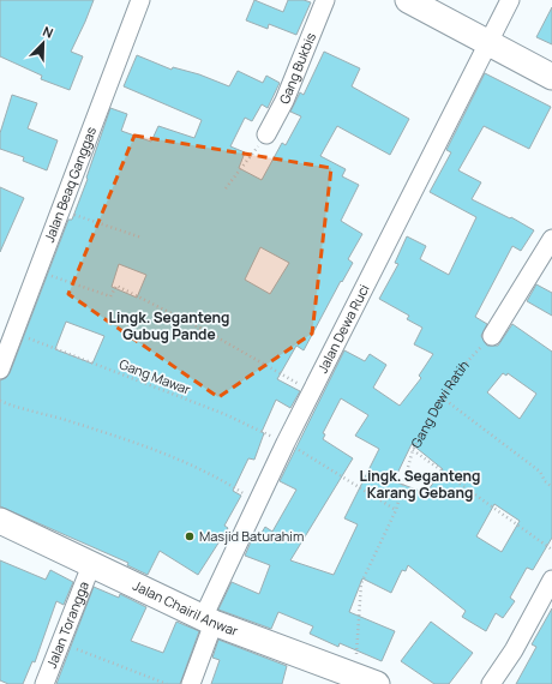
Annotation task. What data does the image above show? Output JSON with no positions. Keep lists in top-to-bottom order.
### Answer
{
  "streets": {
    "street": [
      "Gang Bukbis",
      "Jalan Beaq Ganggas",
      "Jalan Dewa Ruci",
      "Jalan Chairil Anwar",
      "Jalan Torangga"
    ],
    "path": ["Gang Mawar", "Gang Dewi Ratih"]
  },
  "crossings": [
    ["Jalan Beaq Ganggas", "Gang Mawar"],
    ["Jalan Dewa Ruci", "Gang Mawar"],
    ["Jalan Dewa Ruci", "Jalan Chairil Anwar"],
    ["Gang Mawar", "Gang Dewi Ratih"],
    ["Gang Dewi Ratih", "Jalan Chairil Anwar"],
    ["Jalan Chairil Anwar", "Jalan Torangga"]
  ],
  "districts": ["Lingk. Seganteng Gubug Pande", "Lingk. Seganteng Karang Gebang"],
  "places": ["Masjid Baturahim"],
  "north": "top right"
}
